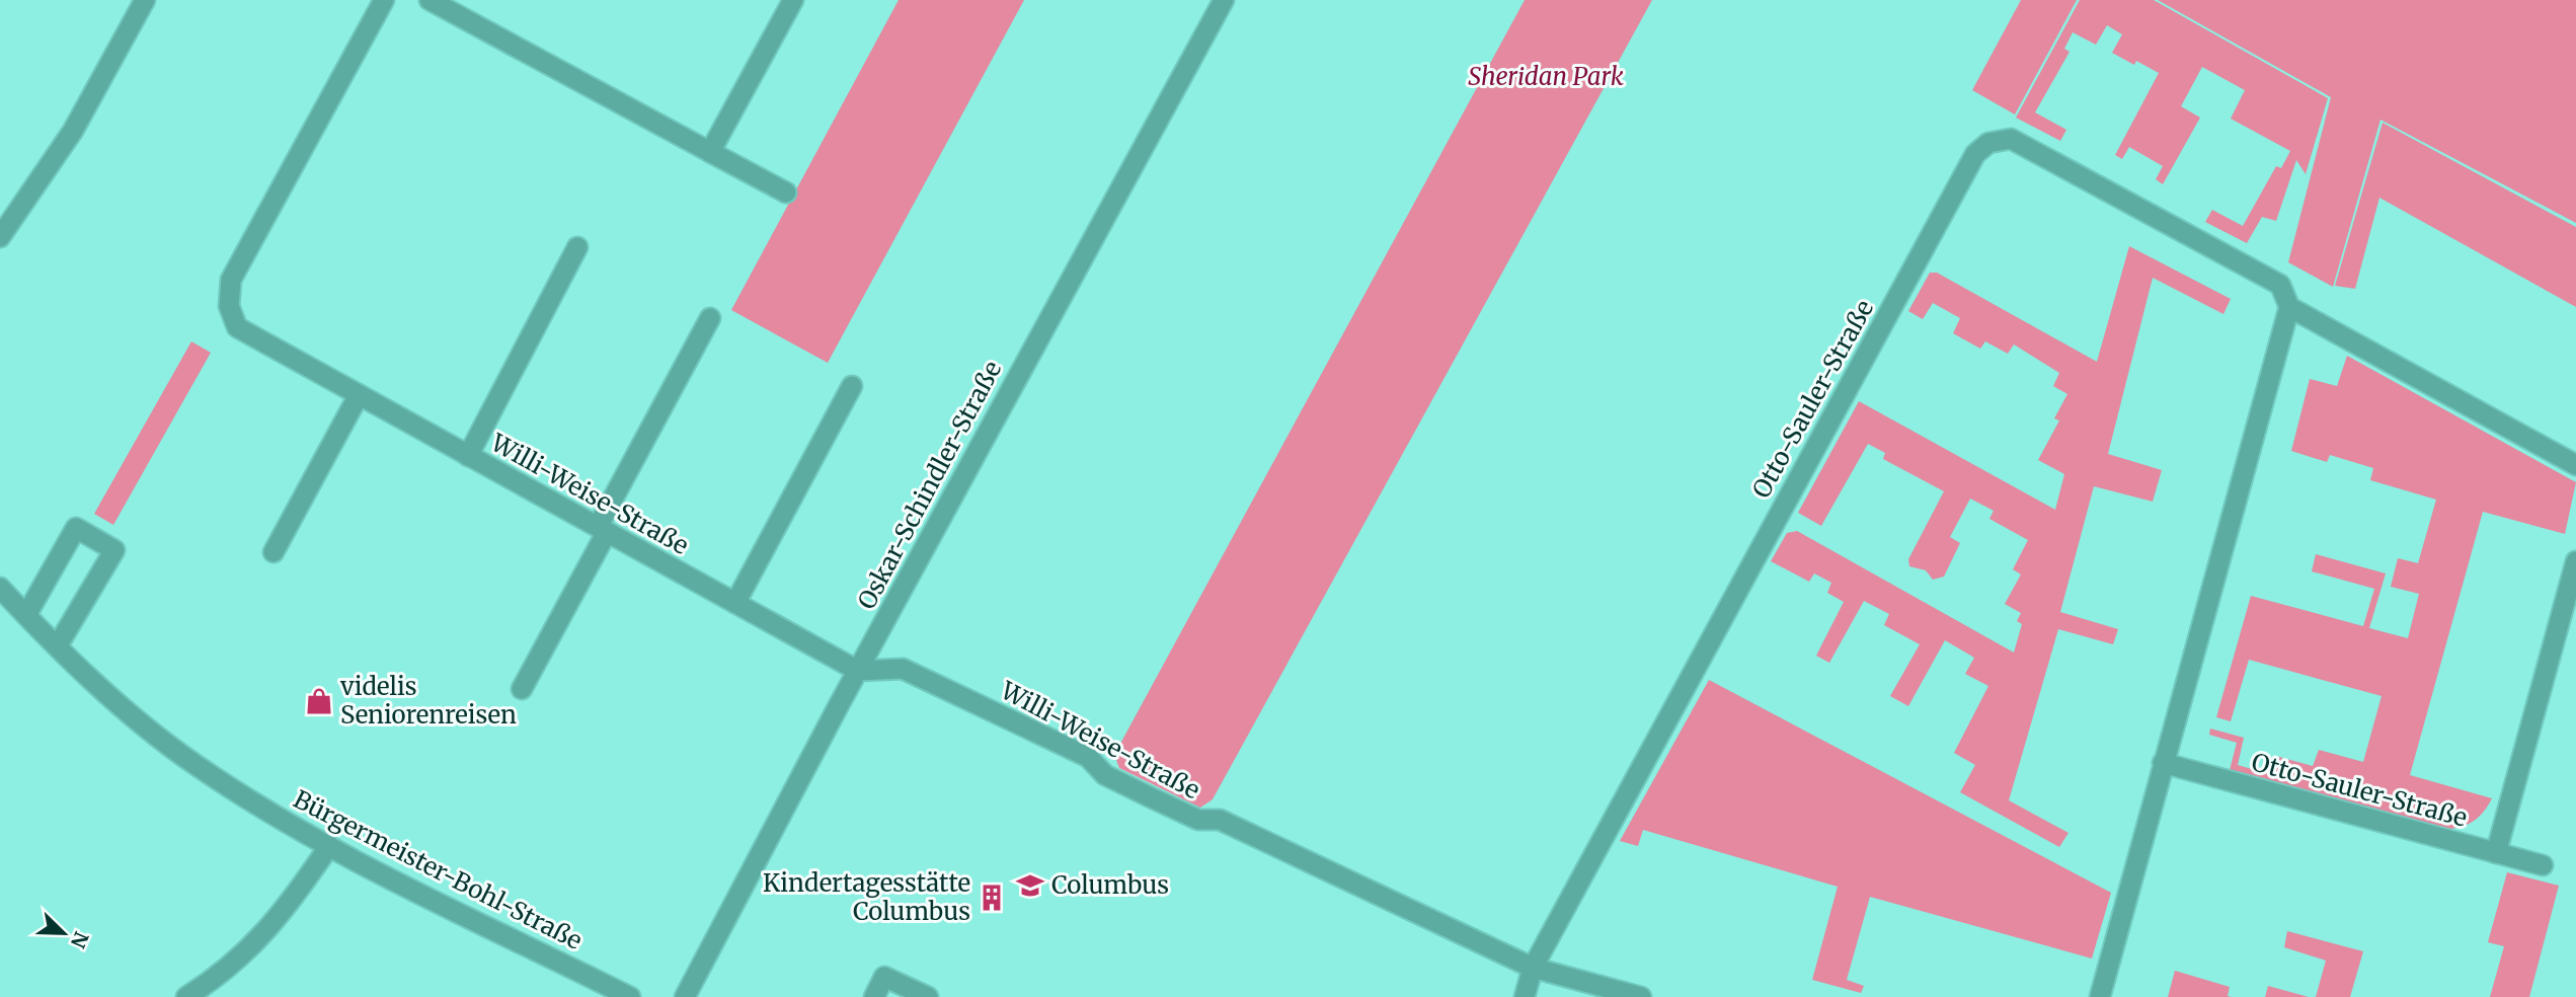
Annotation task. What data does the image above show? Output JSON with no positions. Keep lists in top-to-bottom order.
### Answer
{
  "streets": {
    "street": [
      "Otto-Sauler-Straße",
      "Oskar-Schindler-Straße",
      "Willi-Weise-Straße",
      "Bürgermeister-Bohl-Straße"
    ]
  },
  "crossings": [
    ["Otto-Sauler-Straße", "Willi-Weise-Straße"],
    ["Oskar-Schindler-Straße", "Willi-Weise-Straße"]
  ],
  "parks": ["Sheridan Park"],
  "places": {
    "shop": ["videlis Seniorenreisen"],
    "school or university": ["Columbus"],
    "building": ["Kindertagesstätte Columbus"]
  },
  "north": "bottom right"
}
